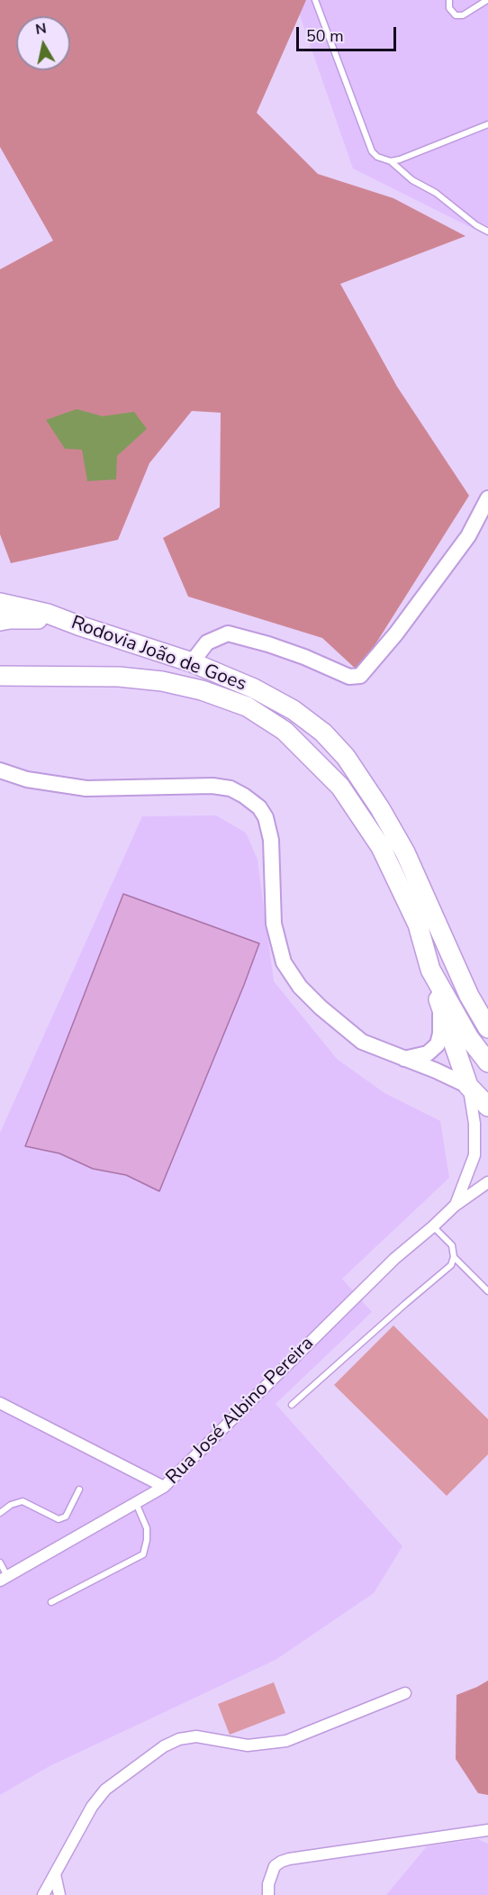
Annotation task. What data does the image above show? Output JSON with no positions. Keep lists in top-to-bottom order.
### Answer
{
  "streets": {
    "highway": ["Rodovia João de Goes"],
    "street": ["Rua José Albino Pereira"]
  },
  "scale_bar": "50 m",
  "north": "top"
}
